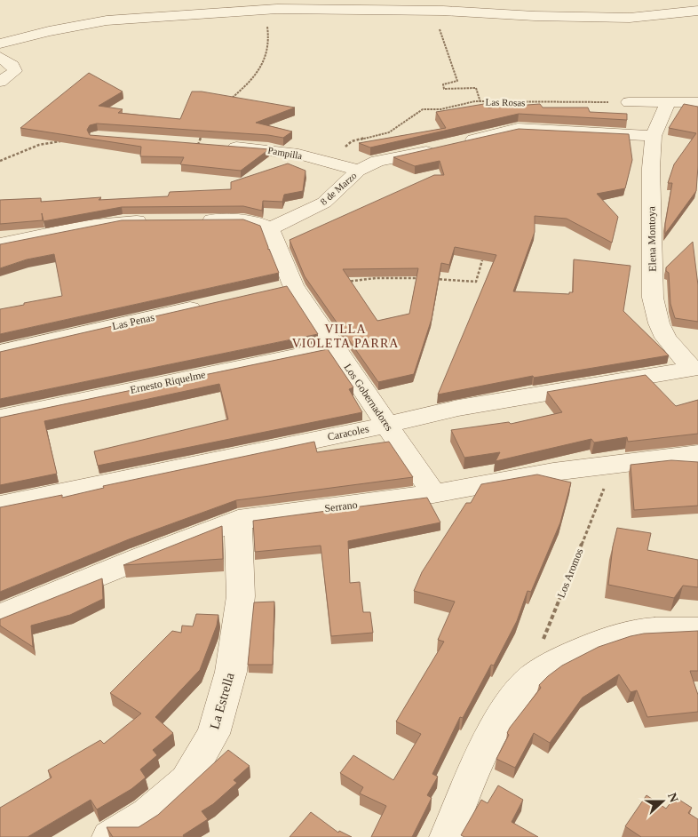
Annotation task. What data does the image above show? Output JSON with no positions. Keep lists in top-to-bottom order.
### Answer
{
  "streets": {
    "street": [
      "Pampilla",
      "8 de Marzo",
      "Elena Montoya",
      "Las Penas",
      "Ernesto Riquelme",
      "Los Gobernadores",
      "Caracoles",
      "Serrano",
      "La Estrella"
    ],
    "path": ["Las Rosas", "Los Aromos"]
  },
  "crossings": [
    ["Las Rosas", "Pampilla"],
    ["Pampilla", "8 de Marzo"],
    ["8 de Marzo", "Elena Montoya"],
    ["8 de Marzo", "Los Gobernadores"],
    ["Elena Montoya", "Caracoles"],
    ["Ernesto Riquelme", "Los Gobernadores"],
    ["Los Gobernadores", "Caracoles"],
    ["Los Gobernadores", "Serrano"],
    ["Serrano", "Los Aromos"],
    ["Serrano", "La Estrella"]
  ],
  "districts": ["VILLA VIOLETA PARRA"],
  "north": "right"
}
